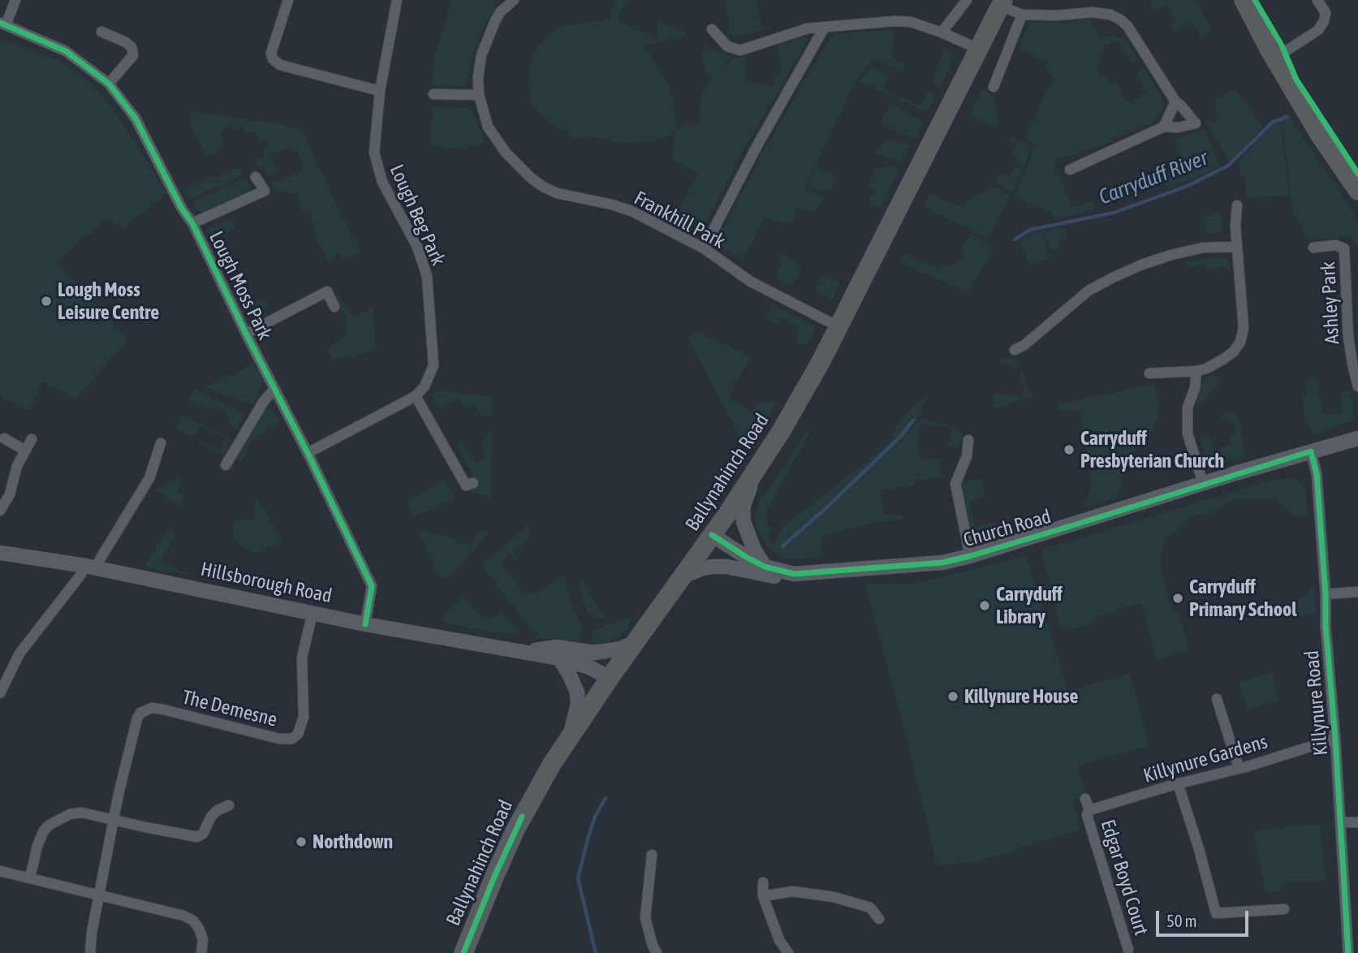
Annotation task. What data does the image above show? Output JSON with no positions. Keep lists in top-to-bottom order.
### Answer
{
  "streets": {
    "highway": ["Ballynahinch Road"],
    "main road": ["Church Road", "Hillsborough Road"],
    "street": [
      "Lough Beg Park",
      "Frankhill Park",
      "Lough Moss Park",
      "Ashley Park",
      "Killynure Road",
      "The Demesne",
      "Killynure Gardens",
      "Edgar Boyd Court"
    ]
  },
  "crossings": [
    ["Frankhill Park", "Ballynahinch Road"],
    ["Lough Moss Park", "Hillsborough Road"],
    ["Ballynahinch Road", "Church Road"],
    ["Ballynahinch Road", "Hillsborough Road"],
    ["Church Road", "Killynure Road"],
    ["Hillsborough Road", "The Demesne"],
    ["Killynure Road", "Killynure Gardens"],
    ["Killynure Gardens", "Edgar Boyd Court"]
  ],
  "water": ["Carryduff River"],
  "places": [
    "Lough Moss Leisure Centre",
    "Carryduff Presbyterian Church",
    "Carryduff Primary School",
    "Carryduff Library",
    "Killynure House",
    "Northdown"
  ],
  "scale_bar": "50 m"
}
